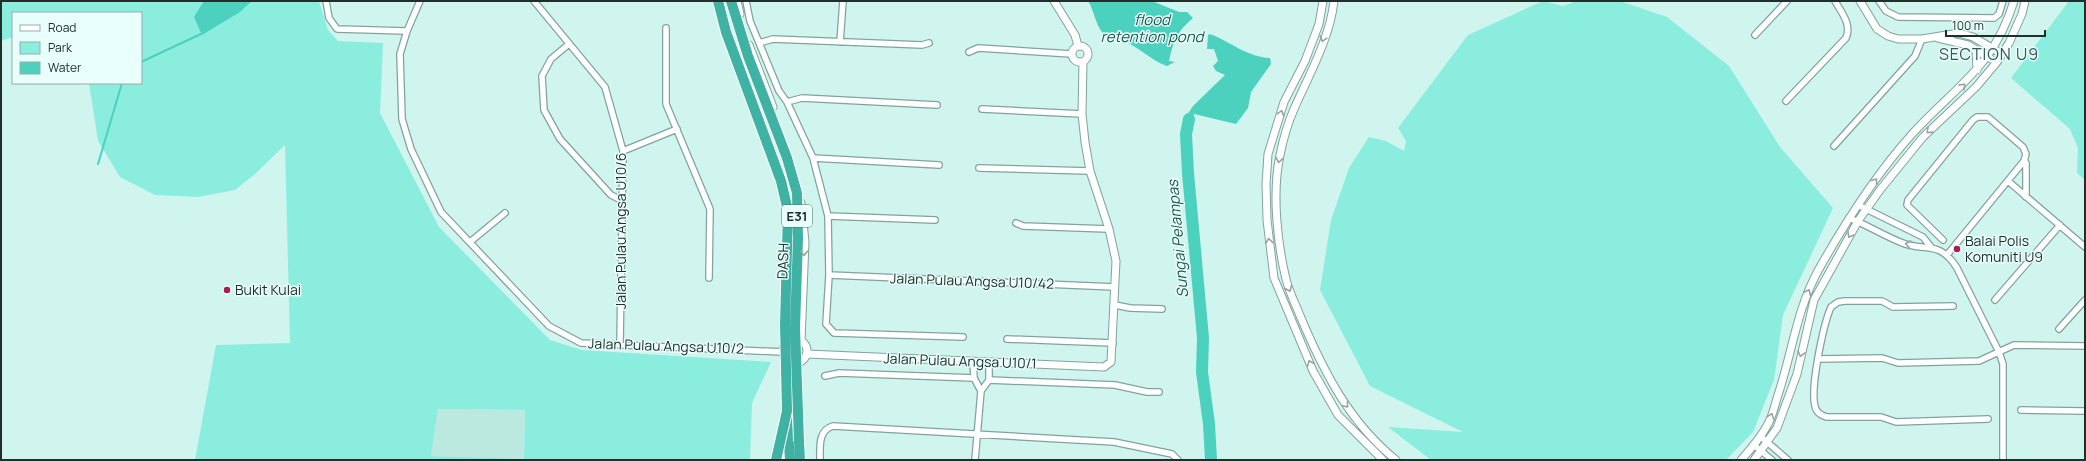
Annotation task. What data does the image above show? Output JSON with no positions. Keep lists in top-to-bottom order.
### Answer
{
  "streets": {
    "highway": ["E31", "DASH"],
    "street": [
      "Jalan Pulau Angsa U10/6",
      "Jalan Pulau Angsa U10/42",
      "Jalan Pulau Angsa U10/2",
      "Jalan Pulau Angsa U10/1"
    ]
  },
  "crossings": [
    ["Jalan Pulau Angsa U10/6", "Jalan Pulau Angsa U10/2"],
    ["Jalan Pulau Angsa U10/2", "Jalan Pulau Angsa U10/1"]
  ],
  "districts": ["SECTION U9"],
  "water": ["flood retention pond", "Sungai Pelampas"],
  "places": ["Balai Polis Komuniti U9", "Bukit Kulai"],
  "legend": ["Road", "Park", "Water"],
  "scale_bar": "100 m"
}
